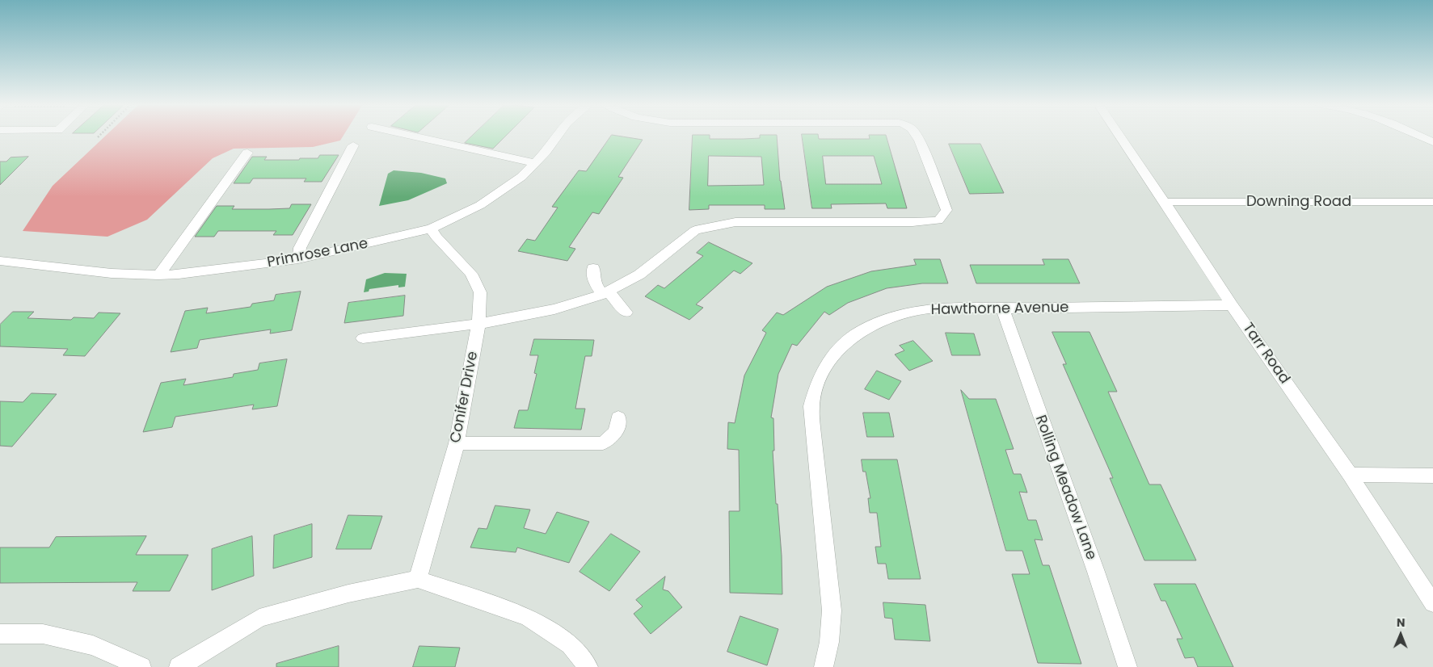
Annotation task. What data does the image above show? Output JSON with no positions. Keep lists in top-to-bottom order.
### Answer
{
  "streets": {
    "street": [
      "Downing Road",
      "Primrose Lane",
      "Hawthorne Avenue",
      "Tarr Road",
      "Conifer Drive",
      "Rolling Meadow Lane"
    ]
  },
  "crossings": [
    ["Downing Road", "Tarr Road"],
    ["Primrose Lane", "Conifer Drive"],
    ["Hawthorne Avenue", "Tarr Road"],
    ["Hawthorne Avenue", "Rolling Meadow Lane"]
  ],
  "north": "top"
}
